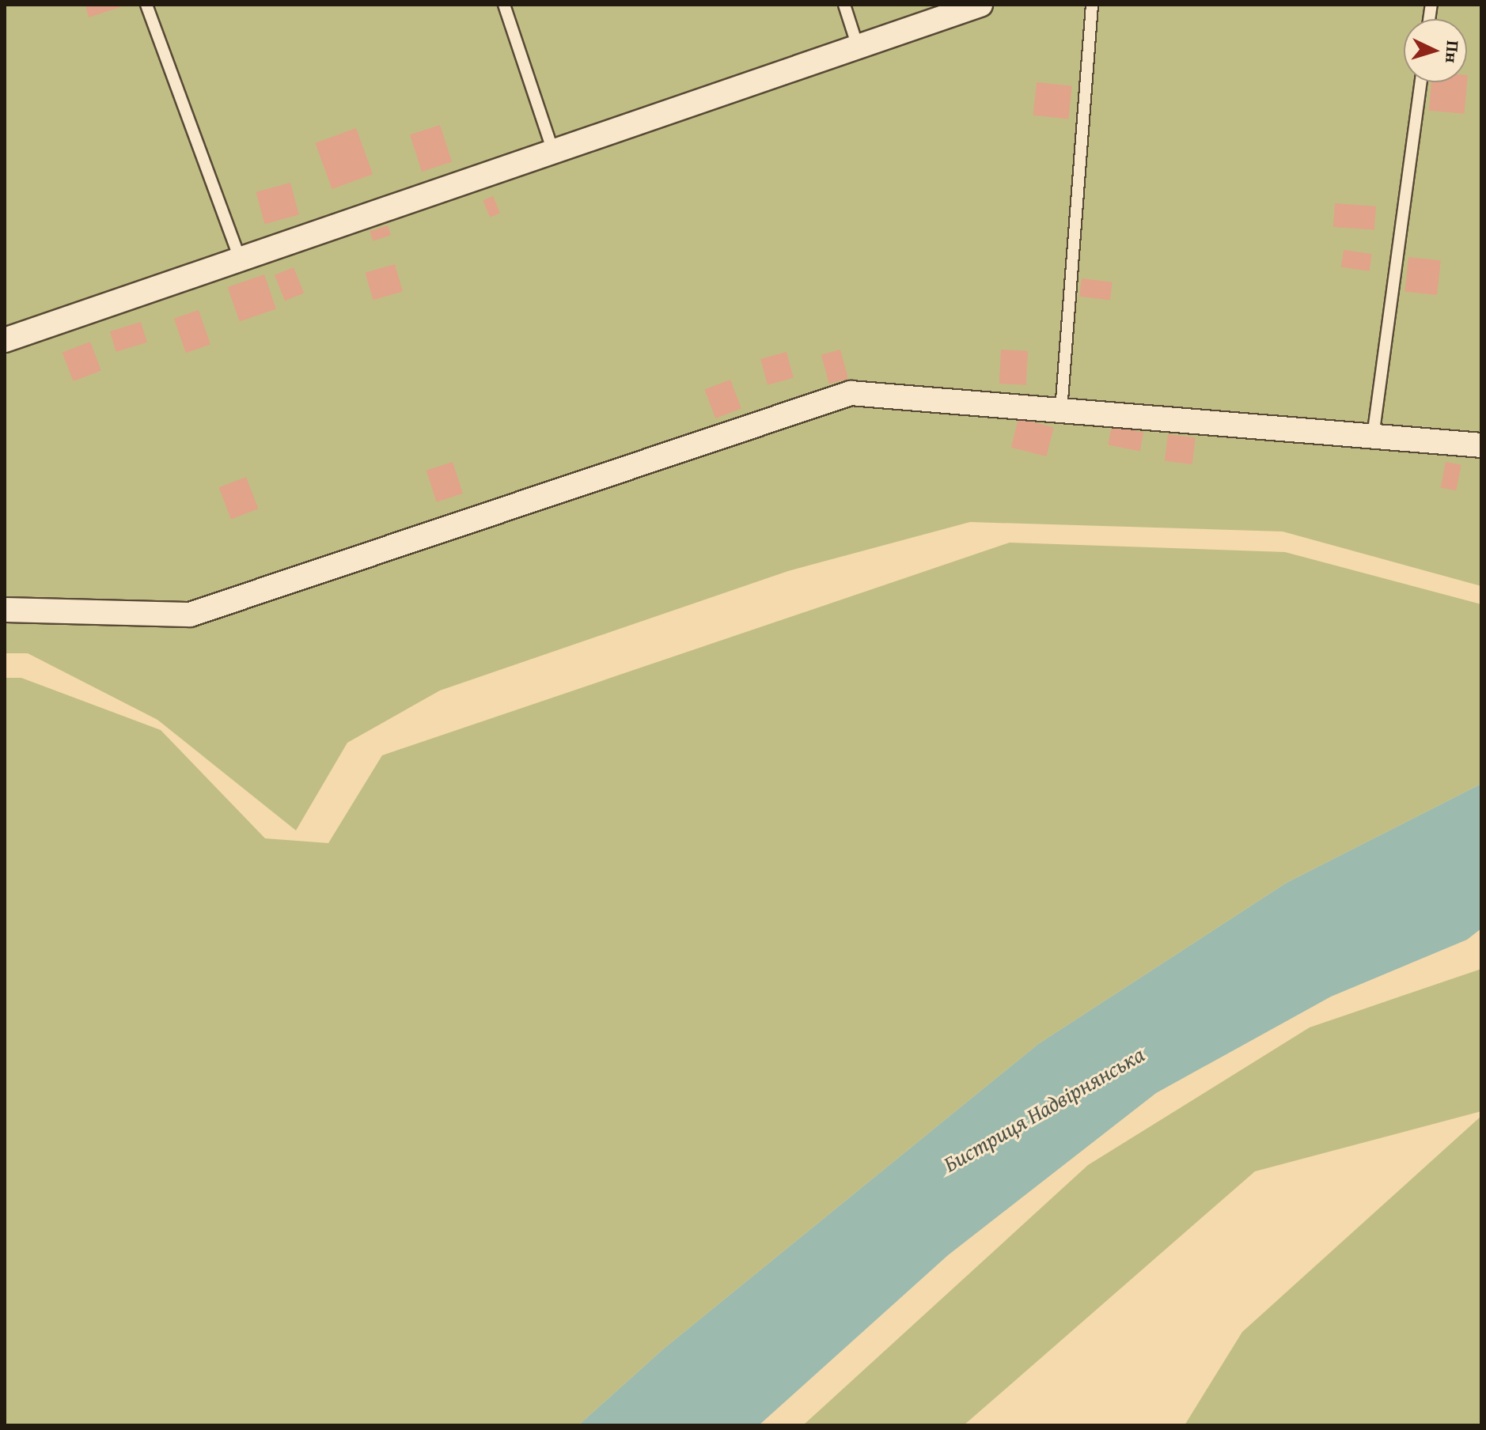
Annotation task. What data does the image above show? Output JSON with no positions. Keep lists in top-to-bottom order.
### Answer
{
  "water": ["Бистриця Надвірнянська"],
  "north": "right"
}
